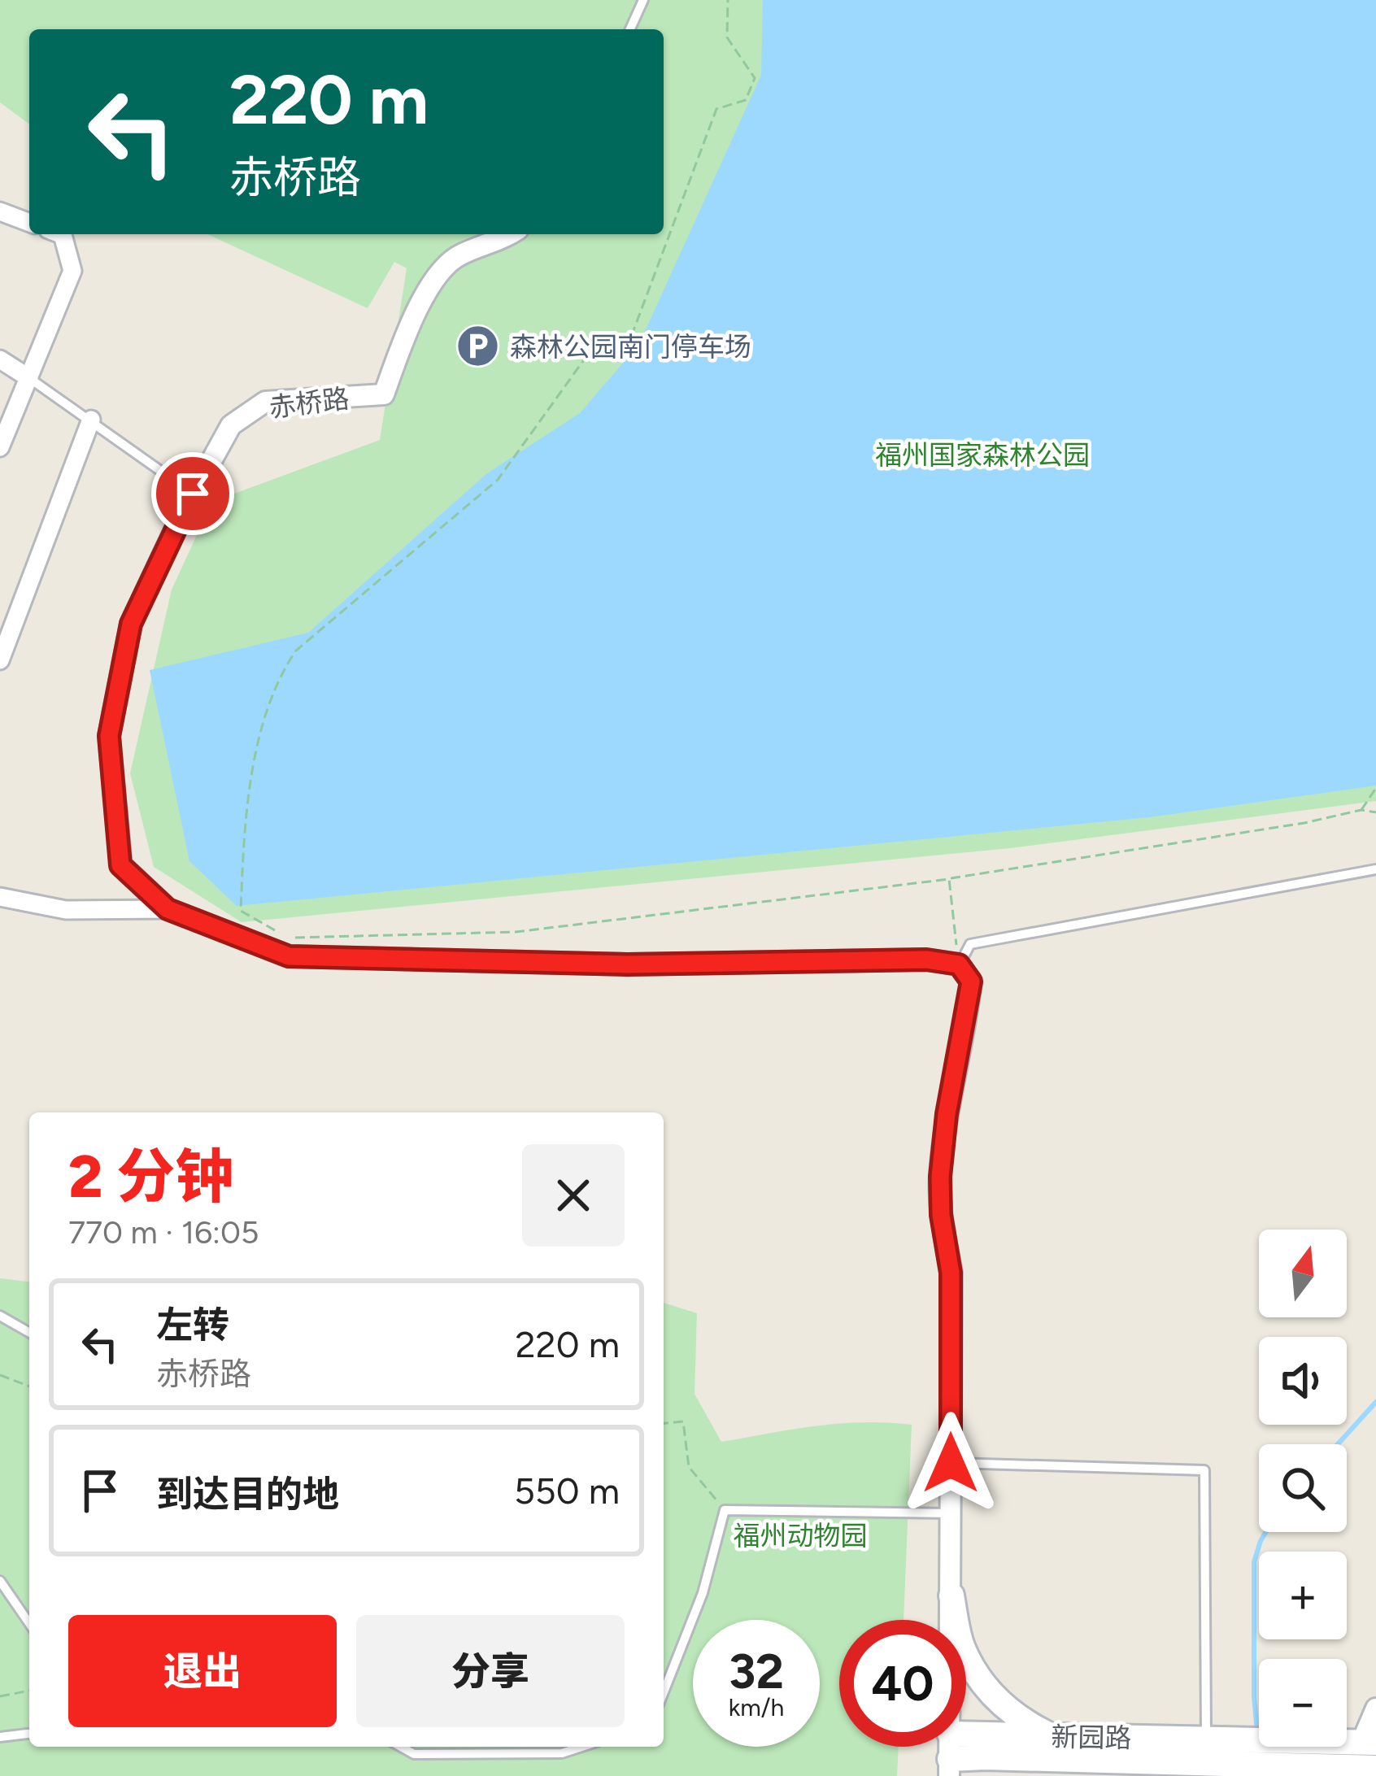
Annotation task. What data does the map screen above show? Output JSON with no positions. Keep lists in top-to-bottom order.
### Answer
{
  "streets": {
    "main road": ["新园路"],
    "street": ["赤桥路"]
  },
  "parks": ["福州国家森林公园", "福州动物园"],
  "places": {
    "parking": ["森林公园南门停车场"]
  },
  "north": "top",
  "page": {
    "turn": ["220 m", "赤桥路"],
    "heading": ["2 分钟", "770 m · 16:05"],
    "map_buttons": ["+", "−"],
    "list": [
      {
        "name": "左转",
        "note": "赤桥路",
        "value": "220 m"
      },
      {
        "name": "到达目的地",
        "value": "550 m"
      }
    ],
    "buttons": ["退出", "分享"],
    "speed": "32 km/h",
    "limit": "40"
  }
}
